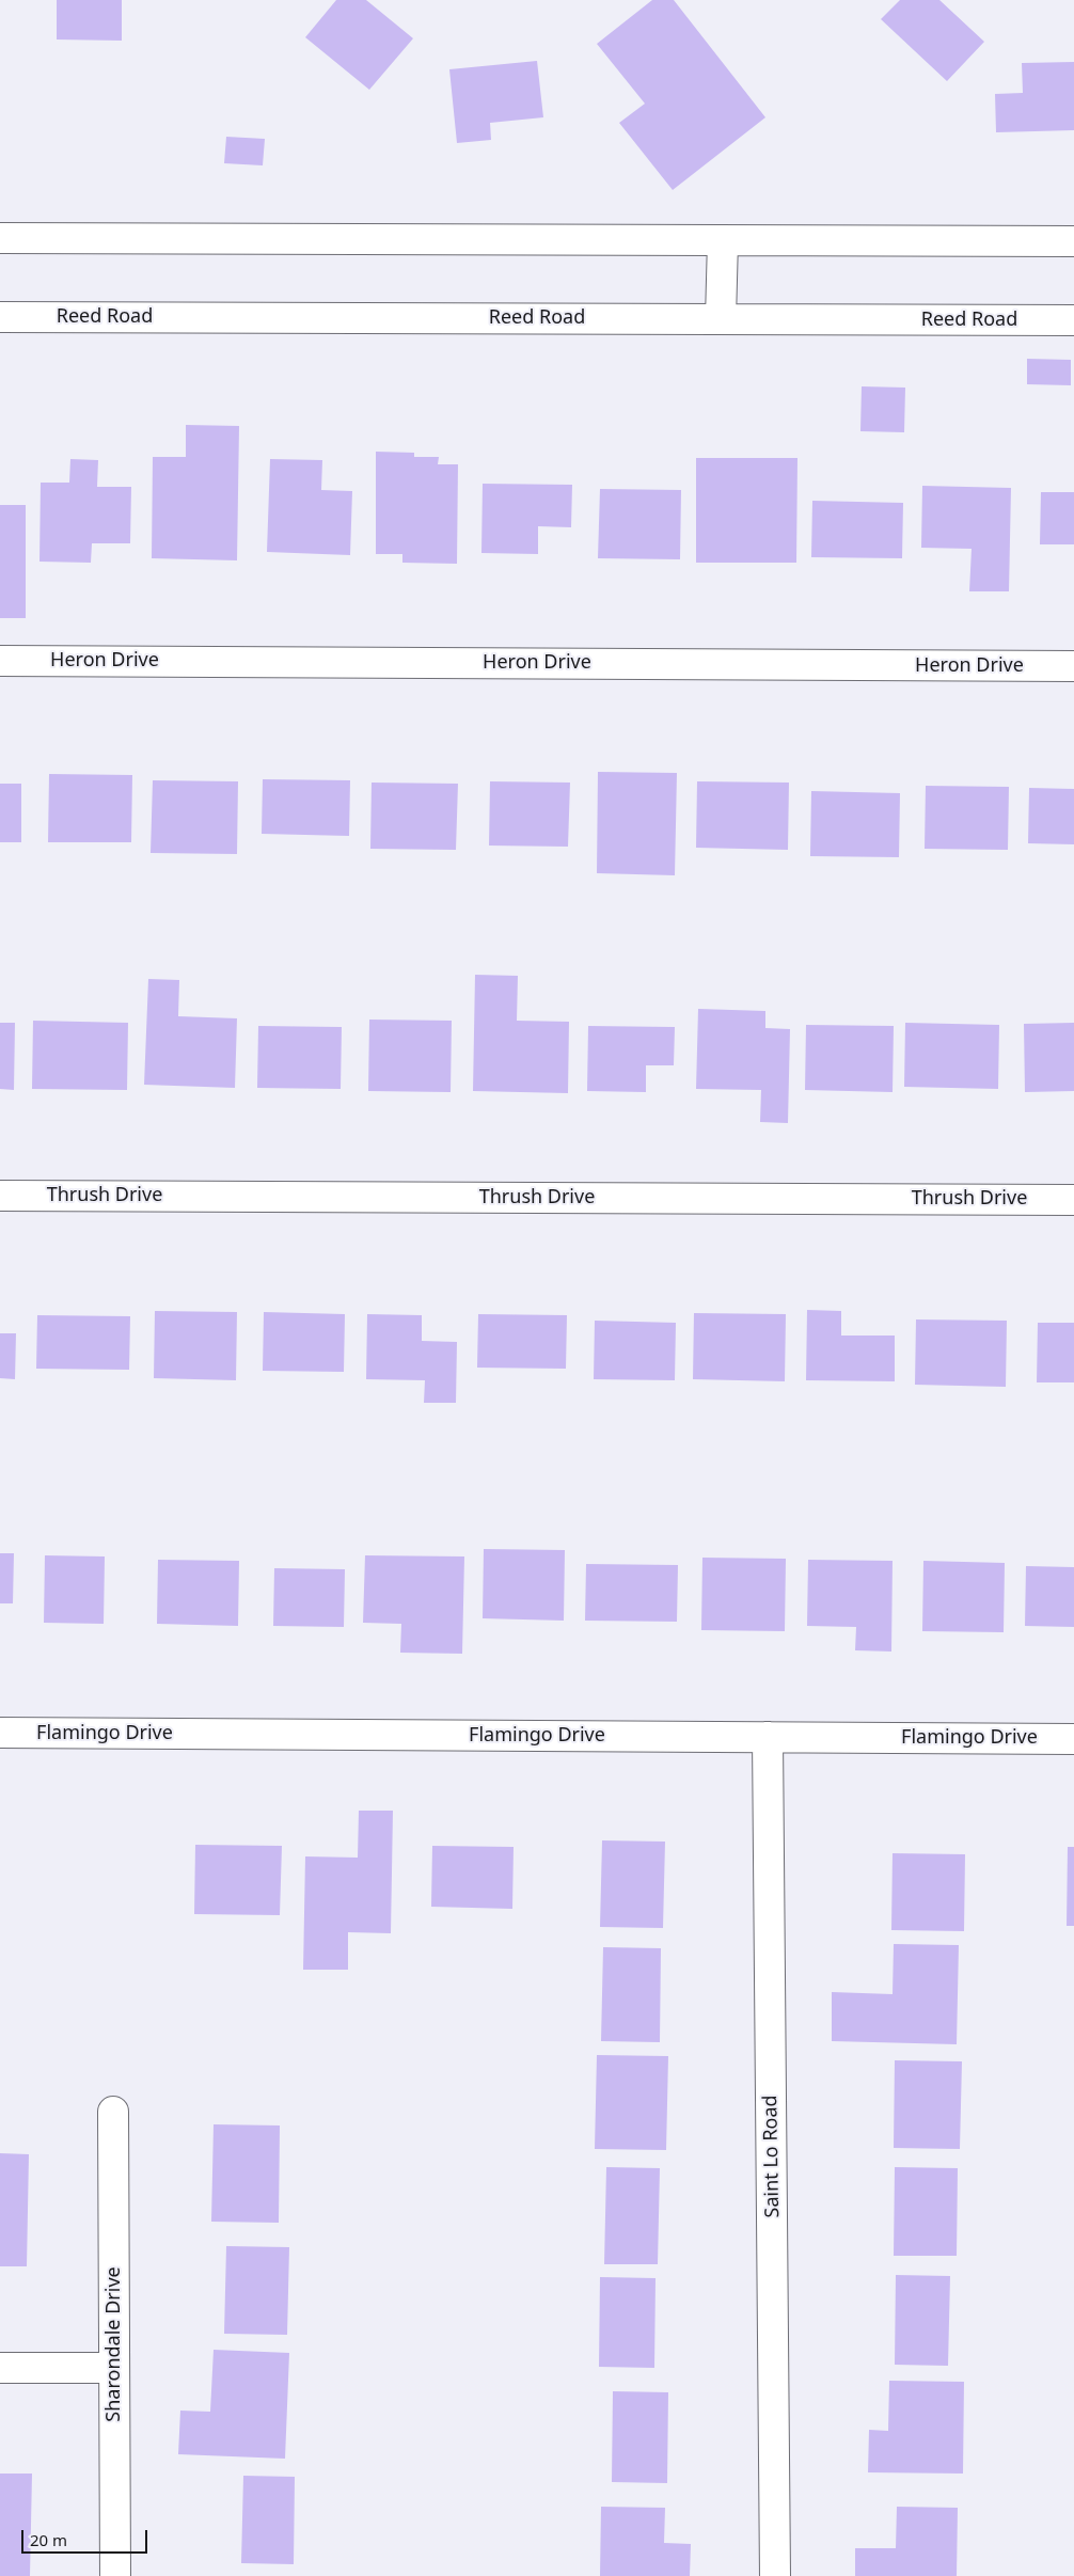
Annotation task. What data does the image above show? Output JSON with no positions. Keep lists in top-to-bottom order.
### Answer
{
  "streets": {
    "street": [
      "Reed Road",
      "Heron Drive",
      "Thrush Drive",
      "Flamingo Drive",
      "Saint Lo Road",
      "Sharondale Drive"
    ]
  },
  "crossings": [
    ["Flamingo Drive", "Saint Lo Road"]
  ],
  "scale_bar": "20 m"
}
